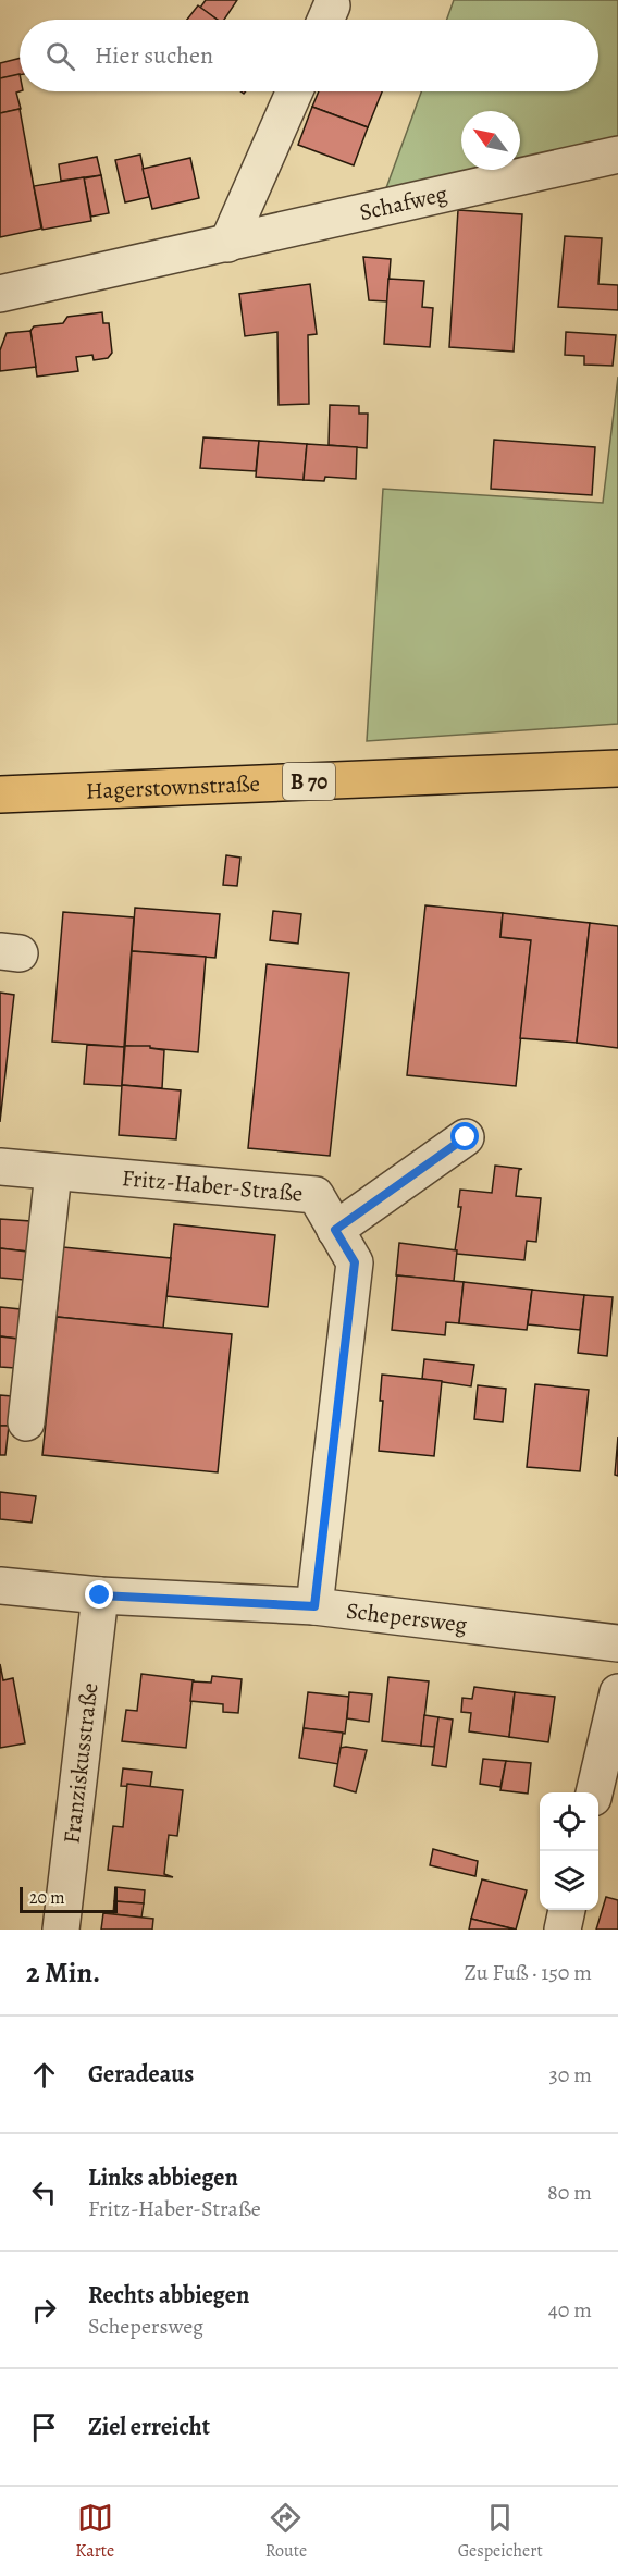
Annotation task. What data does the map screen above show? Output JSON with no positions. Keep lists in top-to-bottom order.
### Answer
{
  "streets": {
    "main road": ["B 70", "Hagerstownstraße"],
    "street": [
      "Schafweg",
      "Fritz-Haber-Straße",
      "Schepersweg",
      "Franziskusstraße"
    ]
  },
  "crossings": [
    ["Fritz-Haber-Straße", "Schepersweg"],
    ["Schepersweg", "Franziskusstraße"]
  ],
  "scale_bar": "20 m",
  "north": "top left",
  "page": {
    "search": "Hier suchen",
    "scale": "20 m",
    "heading": ["2 Min.", "Zu Fuß · 150 m"],
    "list": [
      ["Geradeaus", "30 m"],
      ["Links abbiegen", "Fritz-Haber-Straße", "80 m"],
      ["Rechts abbiegen", "Schepersweg", "40 m"],
      "Ziel erreicht"
    ],
    "nav": ["Karte", "Route", "Gespeichert"]
  }
}
